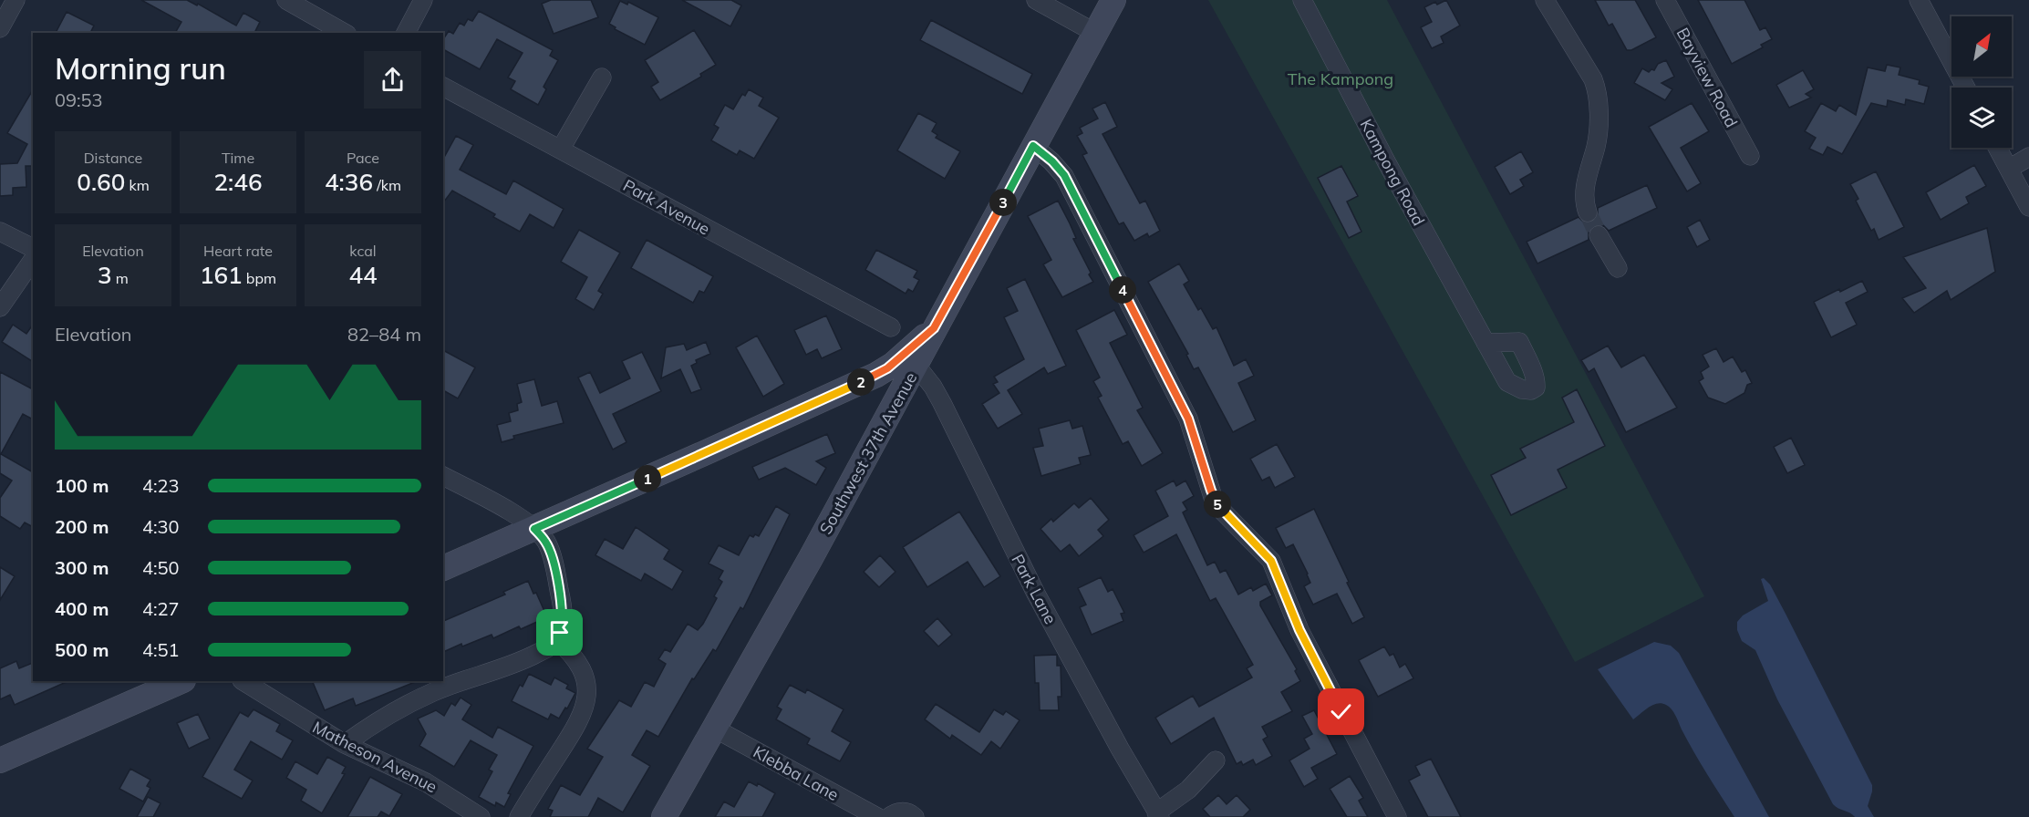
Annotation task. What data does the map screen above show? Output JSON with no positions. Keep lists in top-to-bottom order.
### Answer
{
  "streets": {
    "main road": ["Southwest 37th Avenue"],
    "street": [
      "Bayview Road",
      "Kampong Road",
      "Park Avenue",
      "Park Lane",
      "Matheson Avenue",
      "Klebba Lane"
    ]
  },
  "crossings": [
    ["Southwest 37th Avenue", "Park Lane"],
    ["Southwest 37th Avenue", "Klebba Lane"]
  ],
  "parks": ["The Kampong"],
  "north": "top right",
  "page": {
    "heading": ["Morning run", "09:53"],
    "stats": [
      ["Distance", "0.60 km"],
      ["Time", "2:46"],
      ["Pace", "4:36 /km"],
      ["Elevation", "3 m"],
      ["Heart rate", "161 bpm"],
      ["kcal", "44"]
    ],
    "pins": [
      "3",
      "4",
      "2",
      "1",
      "5"
    ],
    "chart": ["Elevation", "82–84 m"],
    "list": [
      {
        "name": "100 m",
        "note": "4:23"
      },
      {
        "name": "200 m",
        "note": "4:30"
      },
      {
        "name": "300 m",
        "note": "4:50"
      },
      {
        "name": "400 m",
        "note": "4:27"
      },
      {
        "name": "500 m",
        "note": "4:51"
      }
    ]
  }
}
